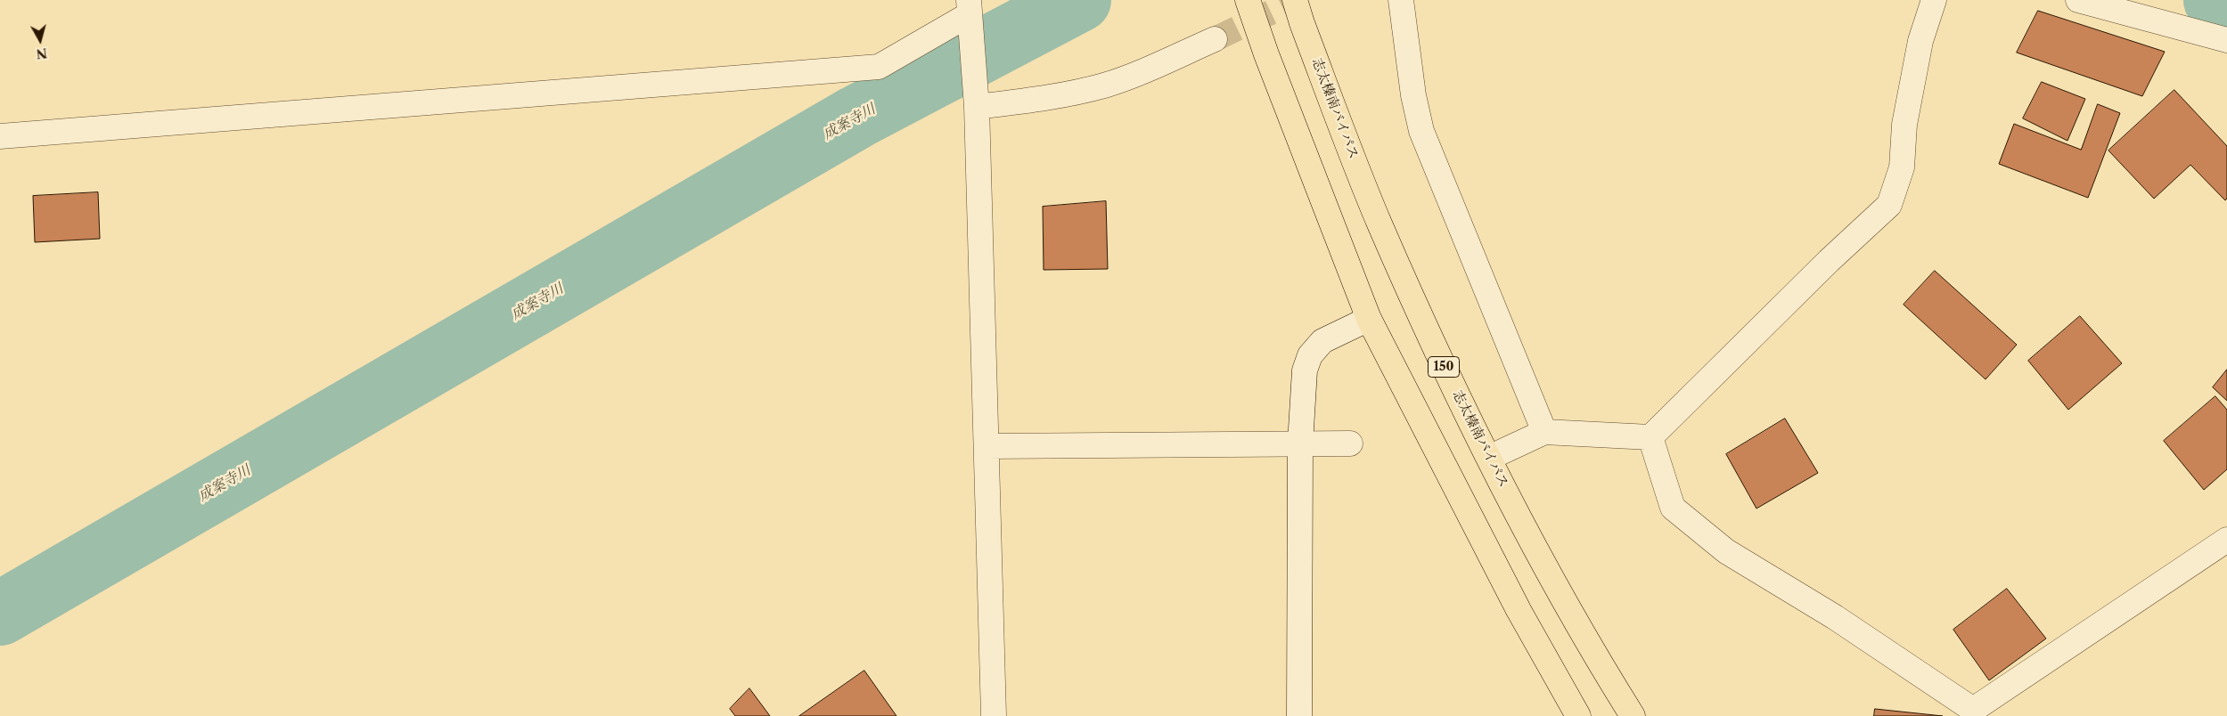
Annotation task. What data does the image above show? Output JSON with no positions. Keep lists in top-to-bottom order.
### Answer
{
  "streets": {
    "highway": ["志太榛南バイパス", "150"]
  },
  "water": ["成案寺川"],
  "north": "bottom"
}
